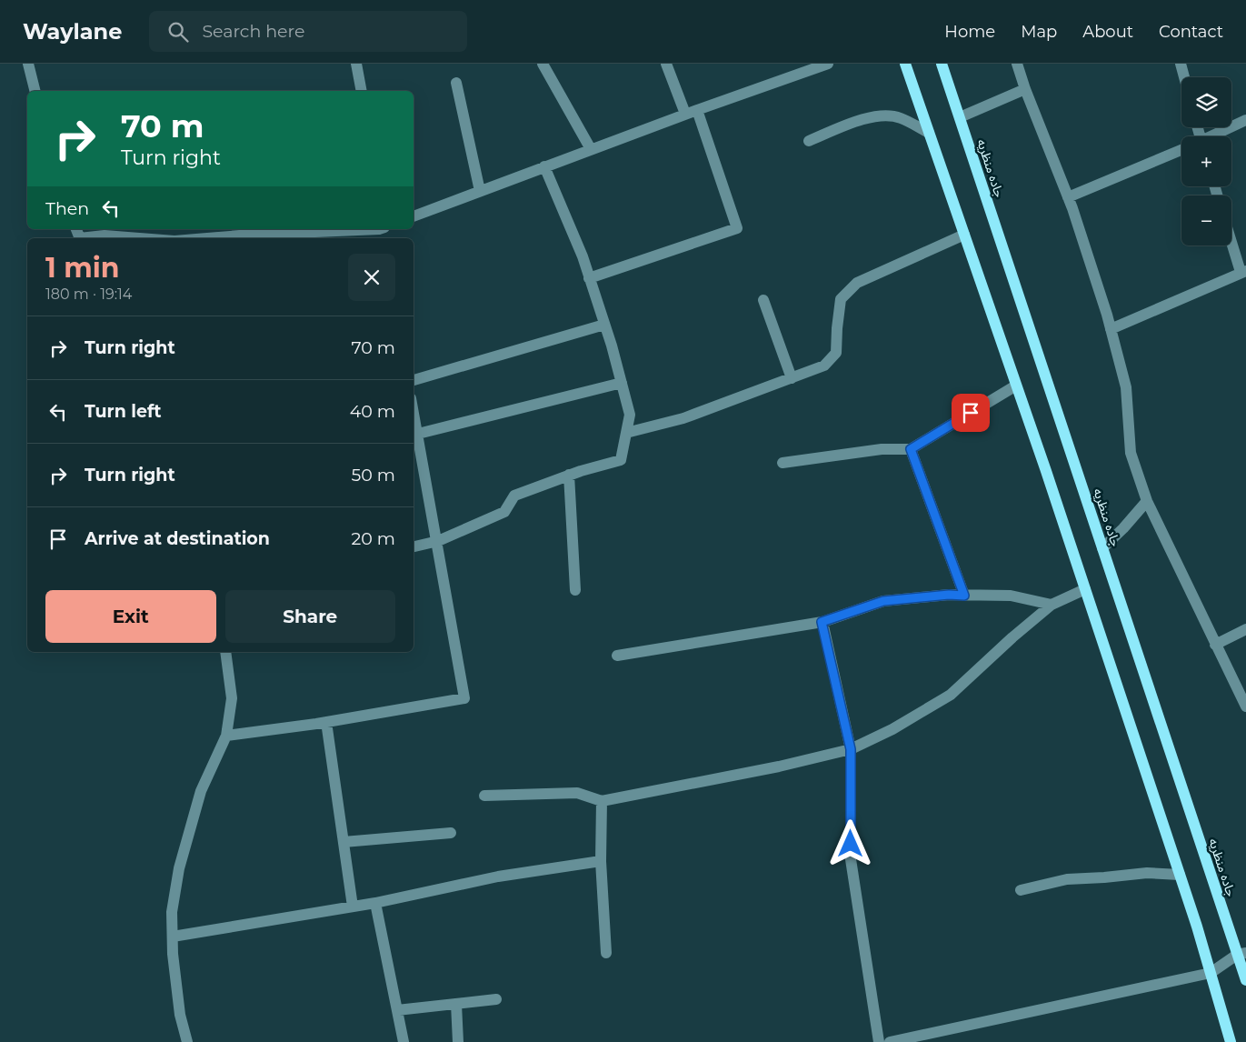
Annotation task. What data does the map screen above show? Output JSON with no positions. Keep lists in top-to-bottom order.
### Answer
{
  "streets": {
    "main road": ["جاده منظریه"]
  },
  "page": {
    "header": "Waylane",
    "search": "Search here",
    "nav": [
      "Home",
      "Map",
      "About",
      "Contact"
    ],
    "map_buttons": ["+", "−"],
    "turn": ["70 m", "Turn right"],
    "then": "Then",
    "heading": ["1 min", "180 m · 19:14"],
    "list": [
      {
        "name": "Turn right",
        "value": "70 m"
      },
      {
        "name": "Turn left",
        "value": "40 m"
      },
      {
        "name": "Turn right",
        "value": "50 m"
      },
      {
        "name": "Arrive at destination",
        "value": "20 m"
      }
    ],
    "buttons": ["Exit", "Share"]
  }
}
